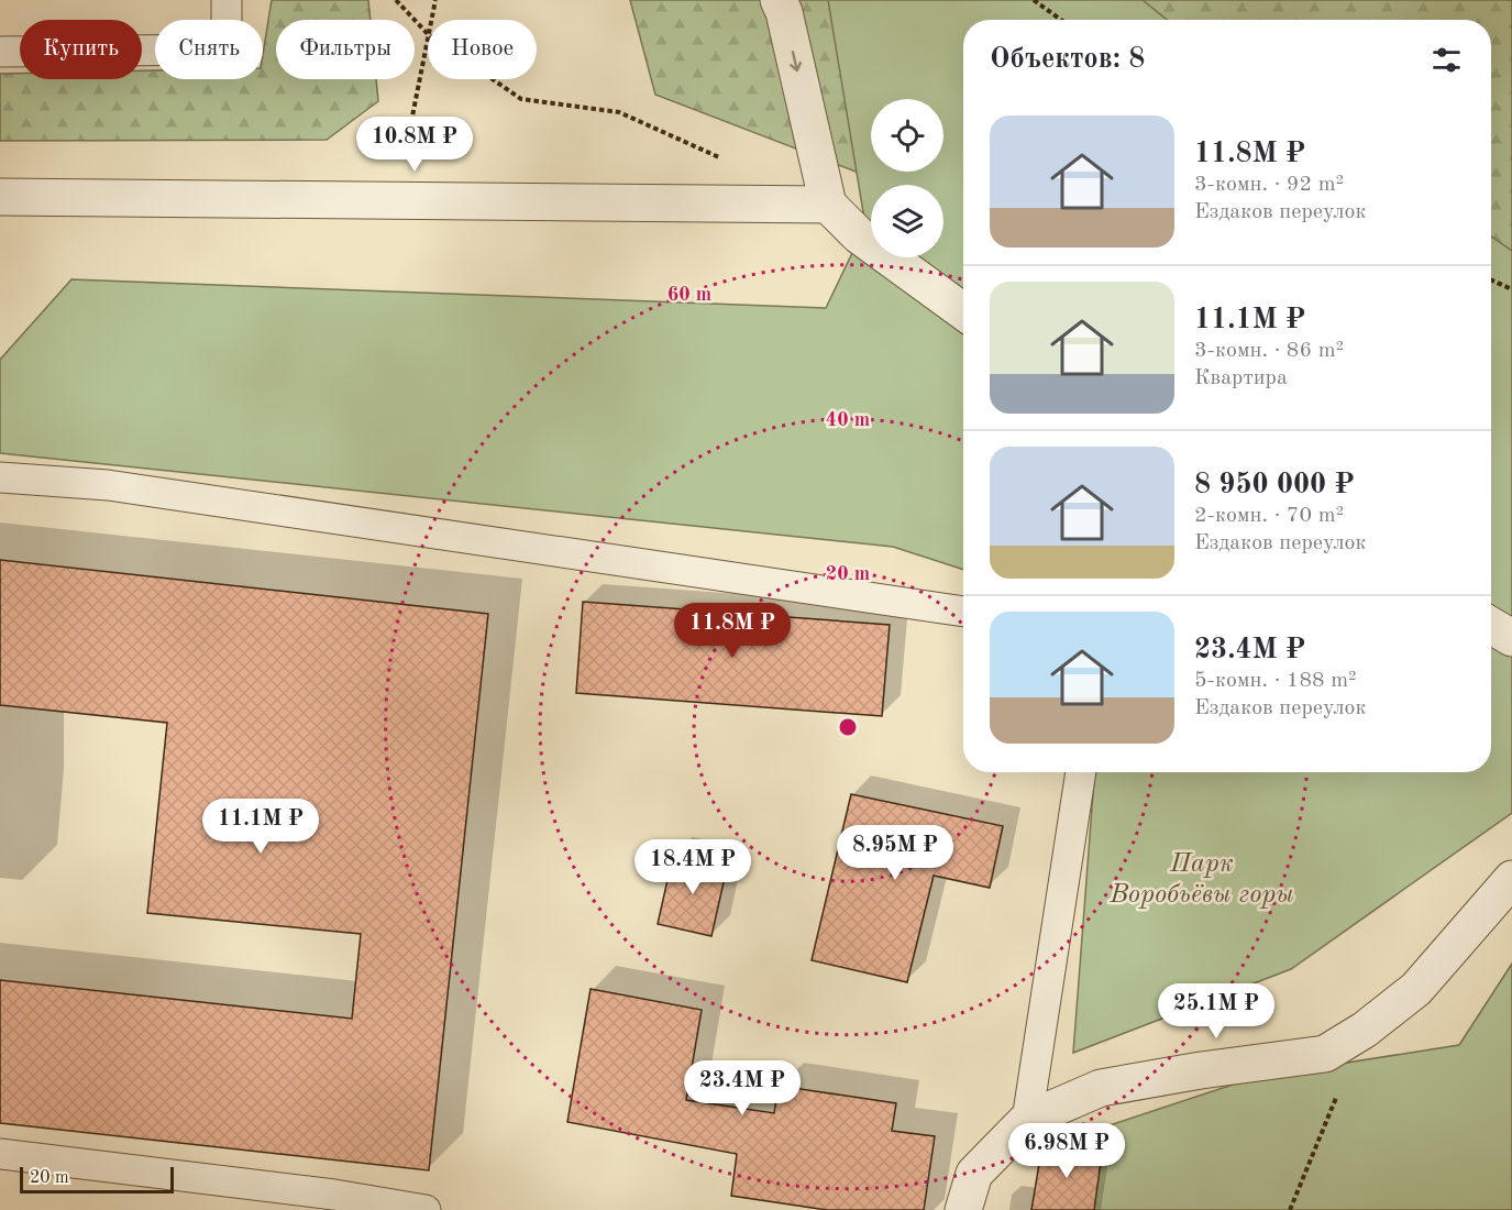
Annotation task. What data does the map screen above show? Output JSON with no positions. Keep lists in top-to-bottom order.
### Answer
{
  "parks": ["Парк Воробьёвы горы"],
  "scale_bar": "20 m",
  "page": {
    "chip": [
      "Купить",
      "Снять",
      "Фильтры",
      "Новое"
    ],
    "heading": "Объектов: 8",
    "list": [
      {
        "name": "11.8M ₽",
        "note": "3-комн. · 92 m² · Ездаков переулок"
      },
      {
        "name": "11.1M ₽",
        "note": "3-комн. · 86 m² · Квартира"
      },
      {
        "name": "8 950 000 ₽",
        "note": "2-комн. · 70 m² · Ездаков переулок"
      },
      {
        "name": "23.4M ₽",
        "note": "5-комн. · 188 m² · Ездаков переулок"
      }
    ],
    "price": [
      "10.8M ₽",
      "11.8M ₽",
      "11.1M ₽",
      "8.95M ₽",
      "18.4M ₽",
      "25.1M ₽",
      "23.4M ₽",
      "6.98M ₽"
    ],
    "scale": "20 m"
  },
  "rings": ["60 m", "40 m", "20 m"]
}
